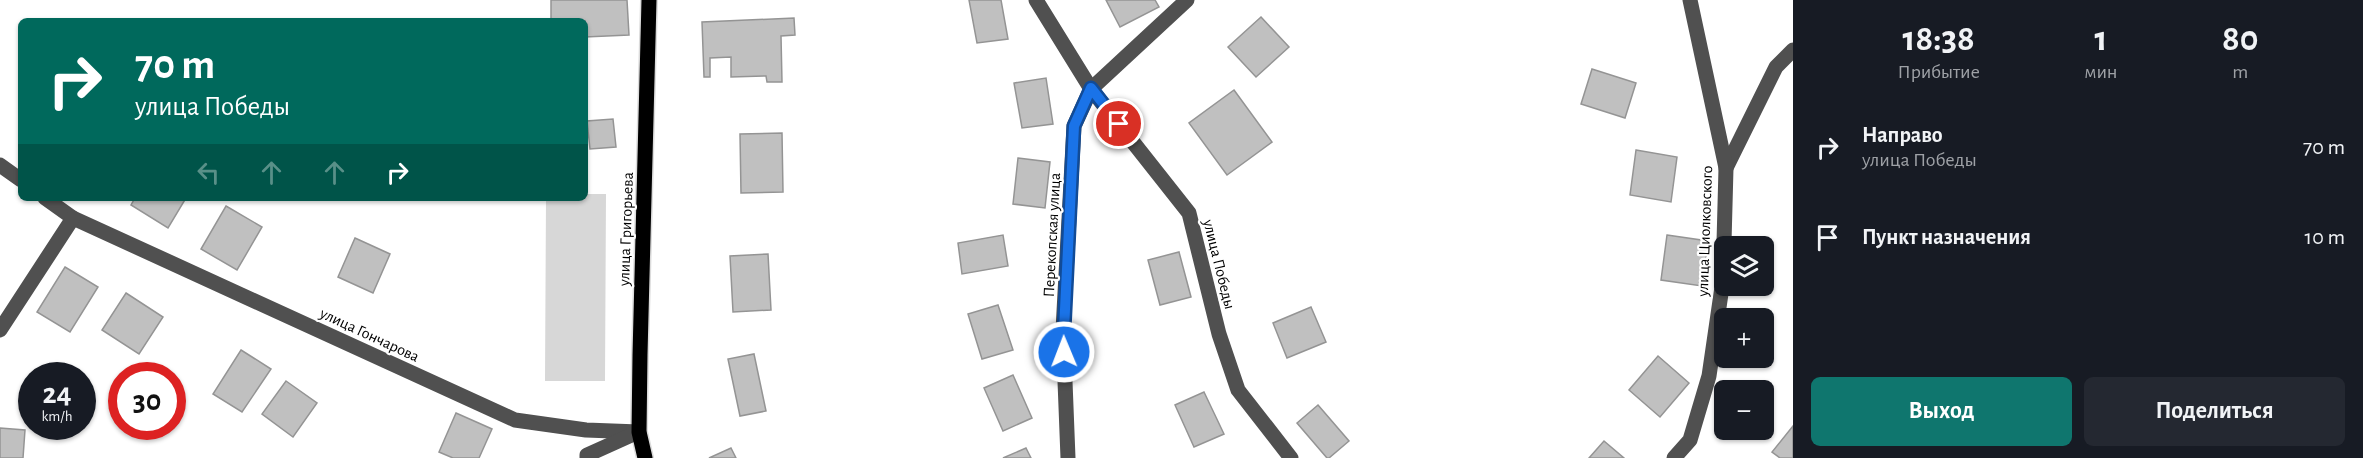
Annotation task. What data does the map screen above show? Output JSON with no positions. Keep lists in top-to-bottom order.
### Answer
{
  "streets": {
    "main road": ["улица Григорьева"],
    "street": [
      "улица Циолковского",
      "Перекопская улица",
      "улица Победы",
      "улица Гончарова"
    ]
  },
  "crossings": [
    ["улица Григорьева", "улица Гончарова"],
    ["Перекопская улица", "улица Победы"]
  ],
  "page": {
    "eta": [
      "18:38",
      "Прибытие",
      "1",
      "мин",
      "80",
      "m"
    ],
    "turn": ["70 m", "улица Победы"],
    "list": [
      {
        "name": "Направо",
        "note": "улица Победы",
        "value": "70 m"
      },
      {
        "name": "Пункт назначения",
        "value": "10 m"
      }
    ],
    "map_buttons": ["+", "−"],
    "speed": "24 km/h",
    "limit": "30",
    "buttons": ["Выход", "Поделиться"]
  }
}
